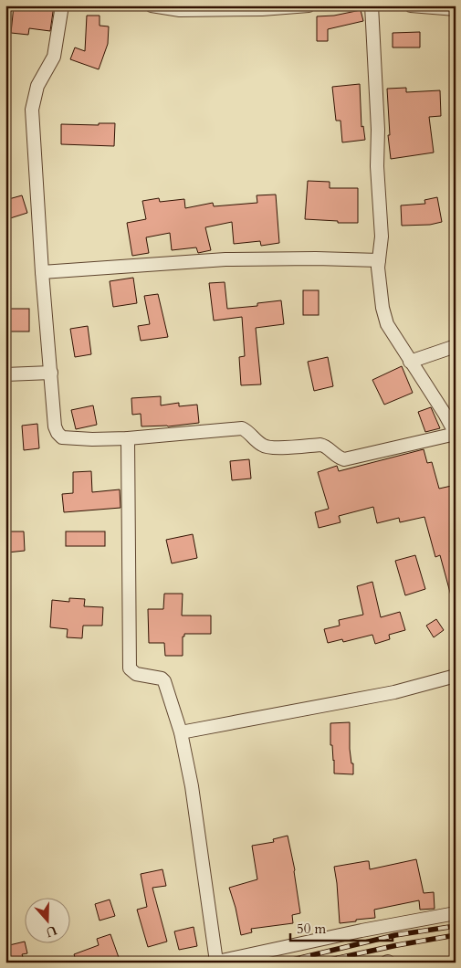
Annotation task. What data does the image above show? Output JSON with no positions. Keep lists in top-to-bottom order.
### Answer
{
  "scale_bar": "50 m",
  "north": "bottom"
}
